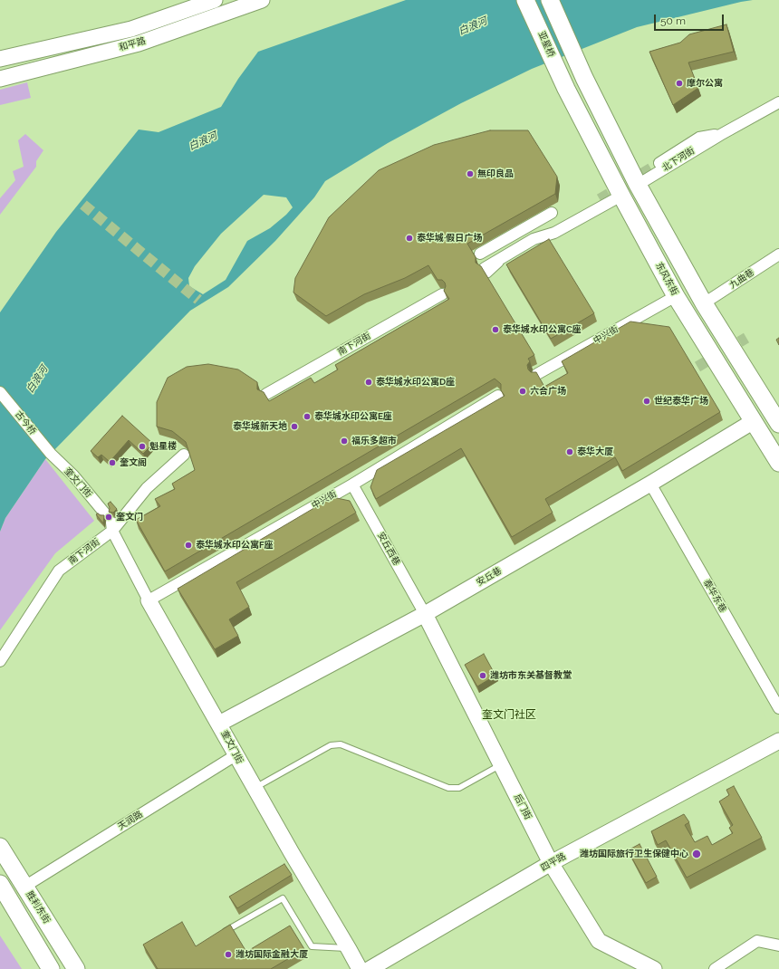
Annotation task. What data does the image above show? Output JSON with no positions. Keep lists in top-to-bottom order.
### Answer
{
  "streets": {
    "main road": ["亚星桥", "东风东街", "胜利东街"],
    "street": [
      "和平路",
      "北下河街",
      "九曲巷",
      "中兴街",
      "南下河街",
      "古今桥",
      "奎文门街",
      "安丘西巷",
      "安丘巷",
      "泰华东巷",
      "后门街",
      "天润路",
      "四平路"
    ]
  },
  "crossings": [
    ["亚星桥", "东风东街"],
    ["东风东街", "中兴街"],
    ["东风东街", "安丘巷"],
    ["中兴街", "奎文门街"],
    ["中兴街", "安丘西巷"],
    ["南下河街", "奎文门街"],
    ["古今桥", "奎文门街"],
    ["奎文门街", "安丘巷"],
    ["奎文门街", "天润路"],
    ["安丘西巷", "安丘巷"],
    ["安丘西巷", "后门街"],
    ["安丘巷", "泰华东巷"],
    ["安丘巷", "后门街"],
    ["后门街", "四平路"],
    ["天润路", "胜利东街"]
  ],
  "districts": ["奎文门社区"],
  "water": ["白浪河"],
  "places": [
    "摩尔公寓",
    "無印良品",
    "泰华城·假日广场",
    "泰华城水印公寓C座",
    "泰华城水印公寓D座",
    "六合广场",
    "世纪泰华广场",
    "泰华城水印公寓E座",
    "泰华城新天地",
    "福乐多超市",
    "魁星楼",
    "泰华大厦",
    "奎文阁",
    "奎文门",
    "泰华城水印公寓F座",
    "潍坊市东关基督教堂",
    "潍坊国际旅行卫生保健中心",
    "潍坊国际金融大厦"
  ],
  "scale_bar": "50 m"
}
